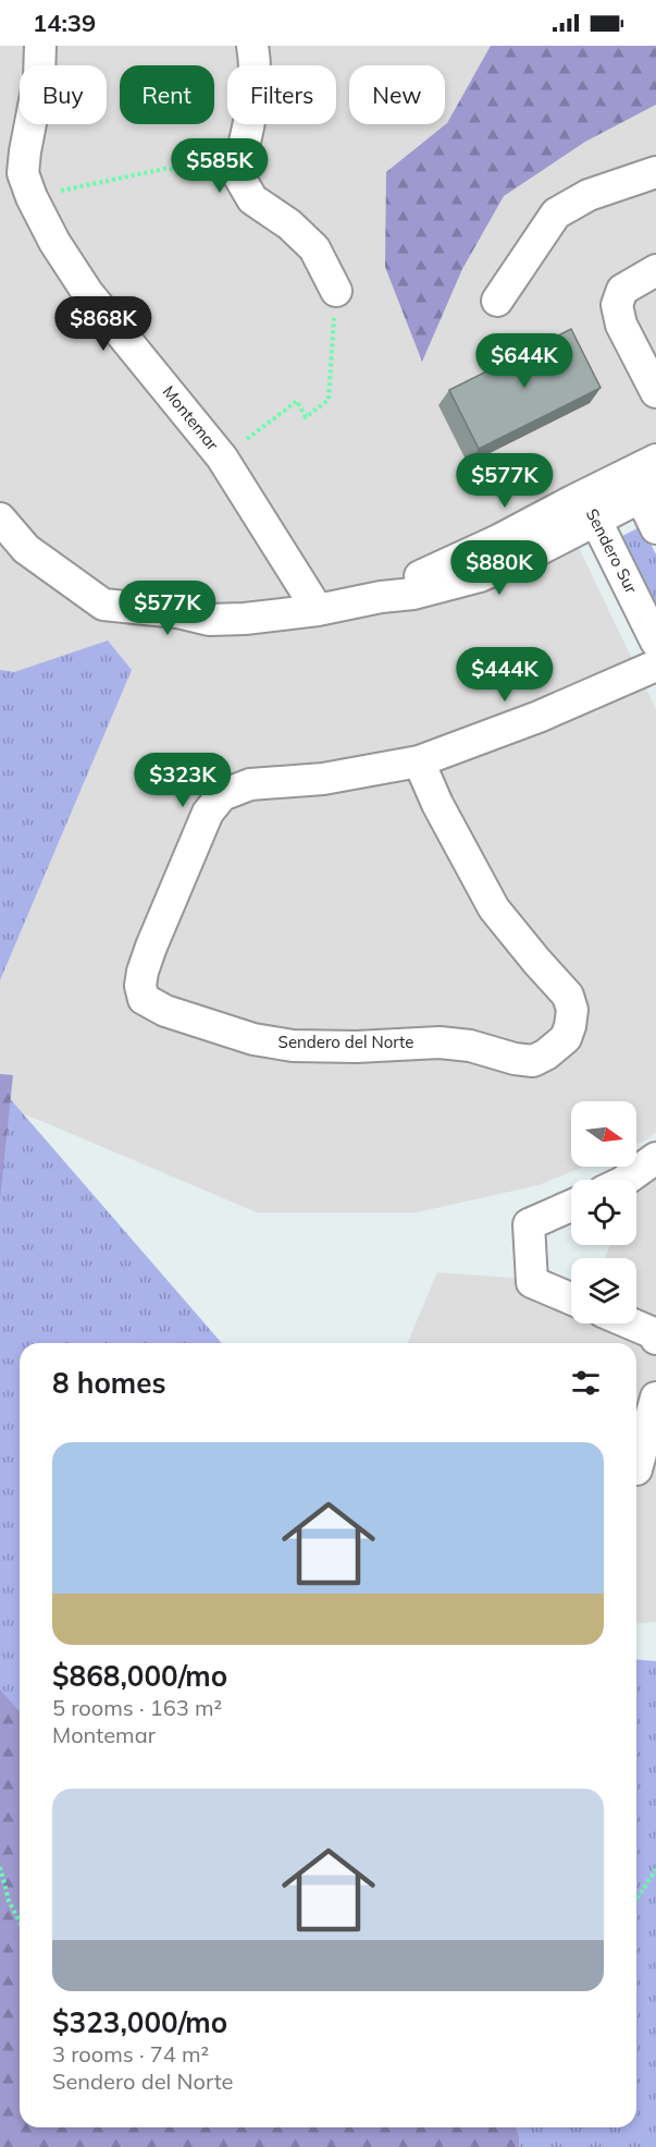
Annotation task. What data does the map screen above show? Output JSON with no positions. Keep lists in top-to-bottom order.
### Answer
{
  "streets": {
    "street": ["Montemar", "Sendero Sur", "Sendero del Norte"]
  },
  "north": "right",
  "page": {
    "status": "14:39",
    "chip": [
      "Buy",
      "Rent",
      "Filters",
      "New"
    ],
    "price": [
      "$585K",
      "$868K",
      "$644K",
      "$577K",
      "$880K",
      "$577K",
      "$444K",
      "$323K"
    ],
    "heading": "8 homes",
    "list": [
      {
        "name": "$868,000/mo",
        "note": "5 rooms · 163 m² · Montemar"
      },
      {
        "name": "$323,000/mo",
        "note": "3 rooms · 74 m² · Sendero del Norte"
      }
    ]
  }
}
